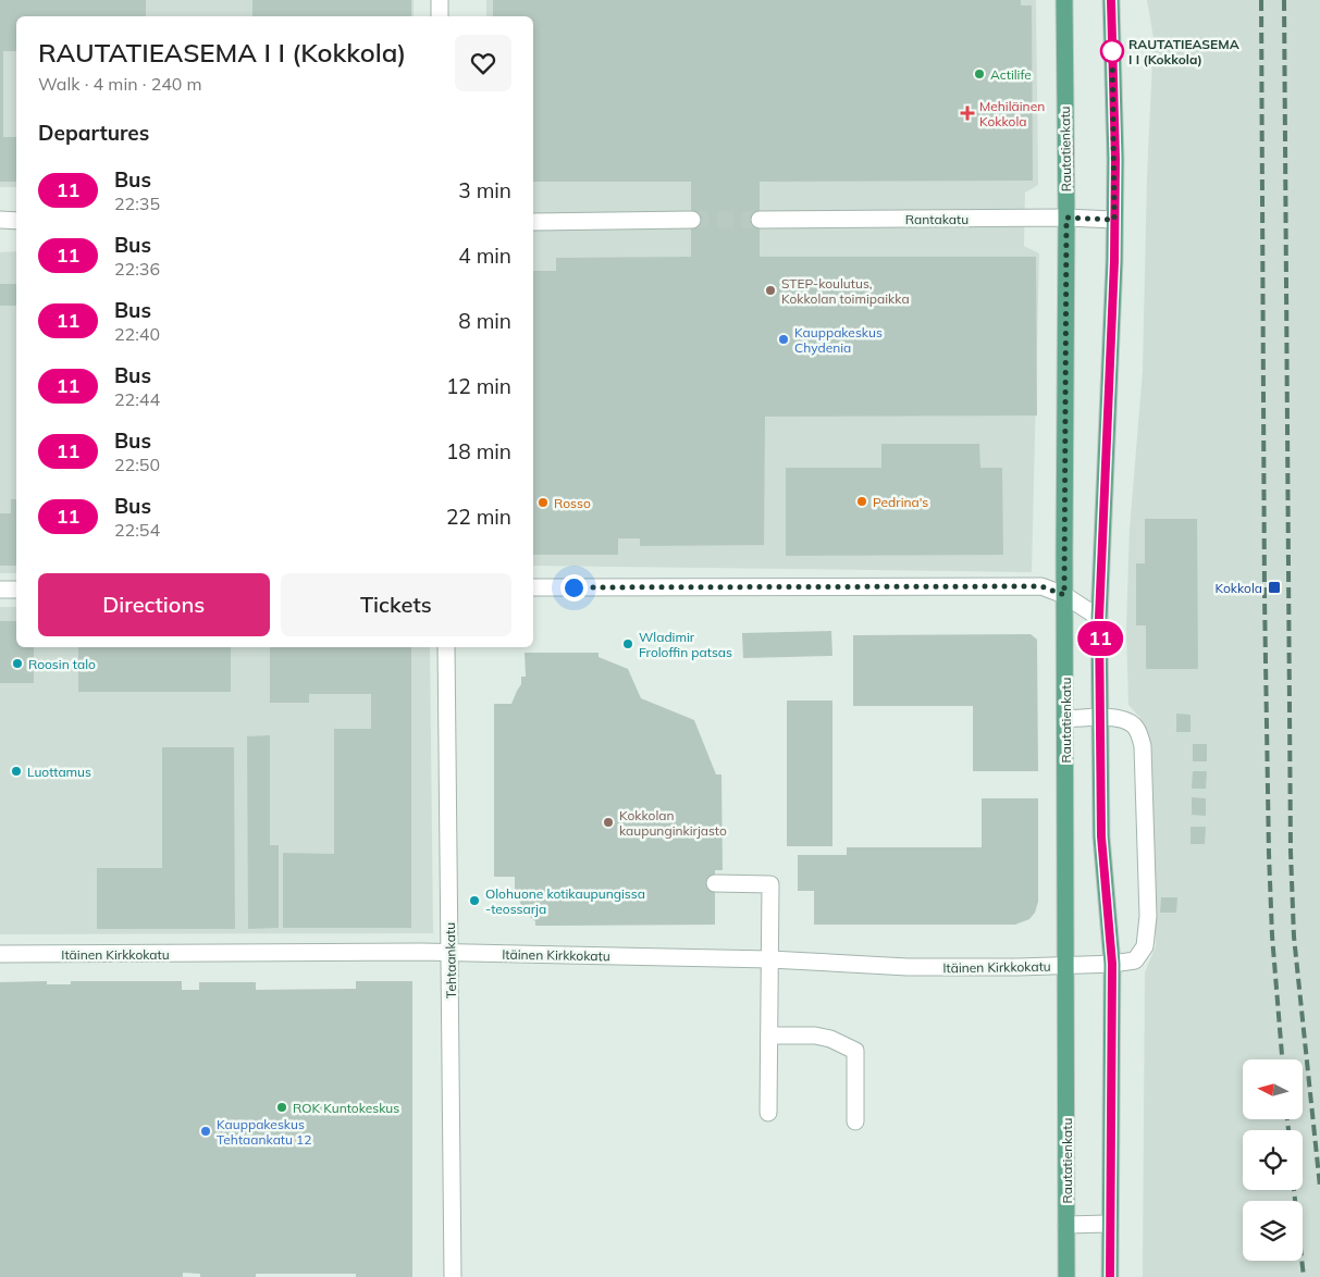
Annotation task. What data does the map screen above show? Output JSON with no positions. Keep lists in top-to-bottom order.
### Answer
{
  "streets": {
    "main road": ["Rautatienkatu"],
    "street": ["Rantakatu", "Itäinen Kirkkokatu", "Tehtaankatu"]
  },
  "crossings": [
    ["Rautatienkatu", "Rantakatu"],
    ["Rautatienkatu", "Itäinen Kirkkokatu"],
    ["Itäinen Kirkkokatu", "Tehtaankatu"]
  ],
  "places": {
    "other": [
      "RAUTATIEASEMA I I (Kokkola)",
      "Actilife",
      "STEP-koulutus, Kokkolan toimipaikka",
      "Kauppakeskus Chydenia",
      "Pedrina's",
      "Rosso",
      "Wladimir Froloffin patsas",
      "Roosin talo",
      "Luottamus",
      "Kokkolan kaupunginkirjasto",
      "Olohuone kotikaupungissa -teossarja",
      "ROK Kuntokeskus",
      "Kauppakeskus Tehtaankatu 12"
    ],
    "health": ["Mehiläinen Kokkola"],
    "transit": ["Kokkola"]
  },
  "lines": ["bus line 11"],
  "north": "left",
  "page": {
    "on_map": "11",
    "heading": [
      ["RAUTATIEASEMA I I (Kokkola)", "Walk · 4 min · 240 m"],
      "Departures"
    ],
    "list": [
      {
        "mark": "11",
        "name": "Bus",
        "note": "22:35",
        "value": "3 min"
      },
      {
        "mark": "11",
        "name": "Bus",
        "note": "22:36",
        "value": "4 min"
      },
      {
        "mark": "11",
        "name": "Bus",
        "note": "22:40",
        "value": "8 min"
      },
      {
        "mark": "11",
        "name": "Bus",
        "note": "22:44",
        "value": "12 min"
      },
      {
        "mark": "11",
        "name": "Bus",
        "note": "22:50",
        "value": "18 min"
      },
      {
        "mark": "11",
        "name": "Bus",
        "note": "22:54",
        "value": "22 min"
      }
    ],
    "buttons": ["Directions", "Tickets"]
  }
}
